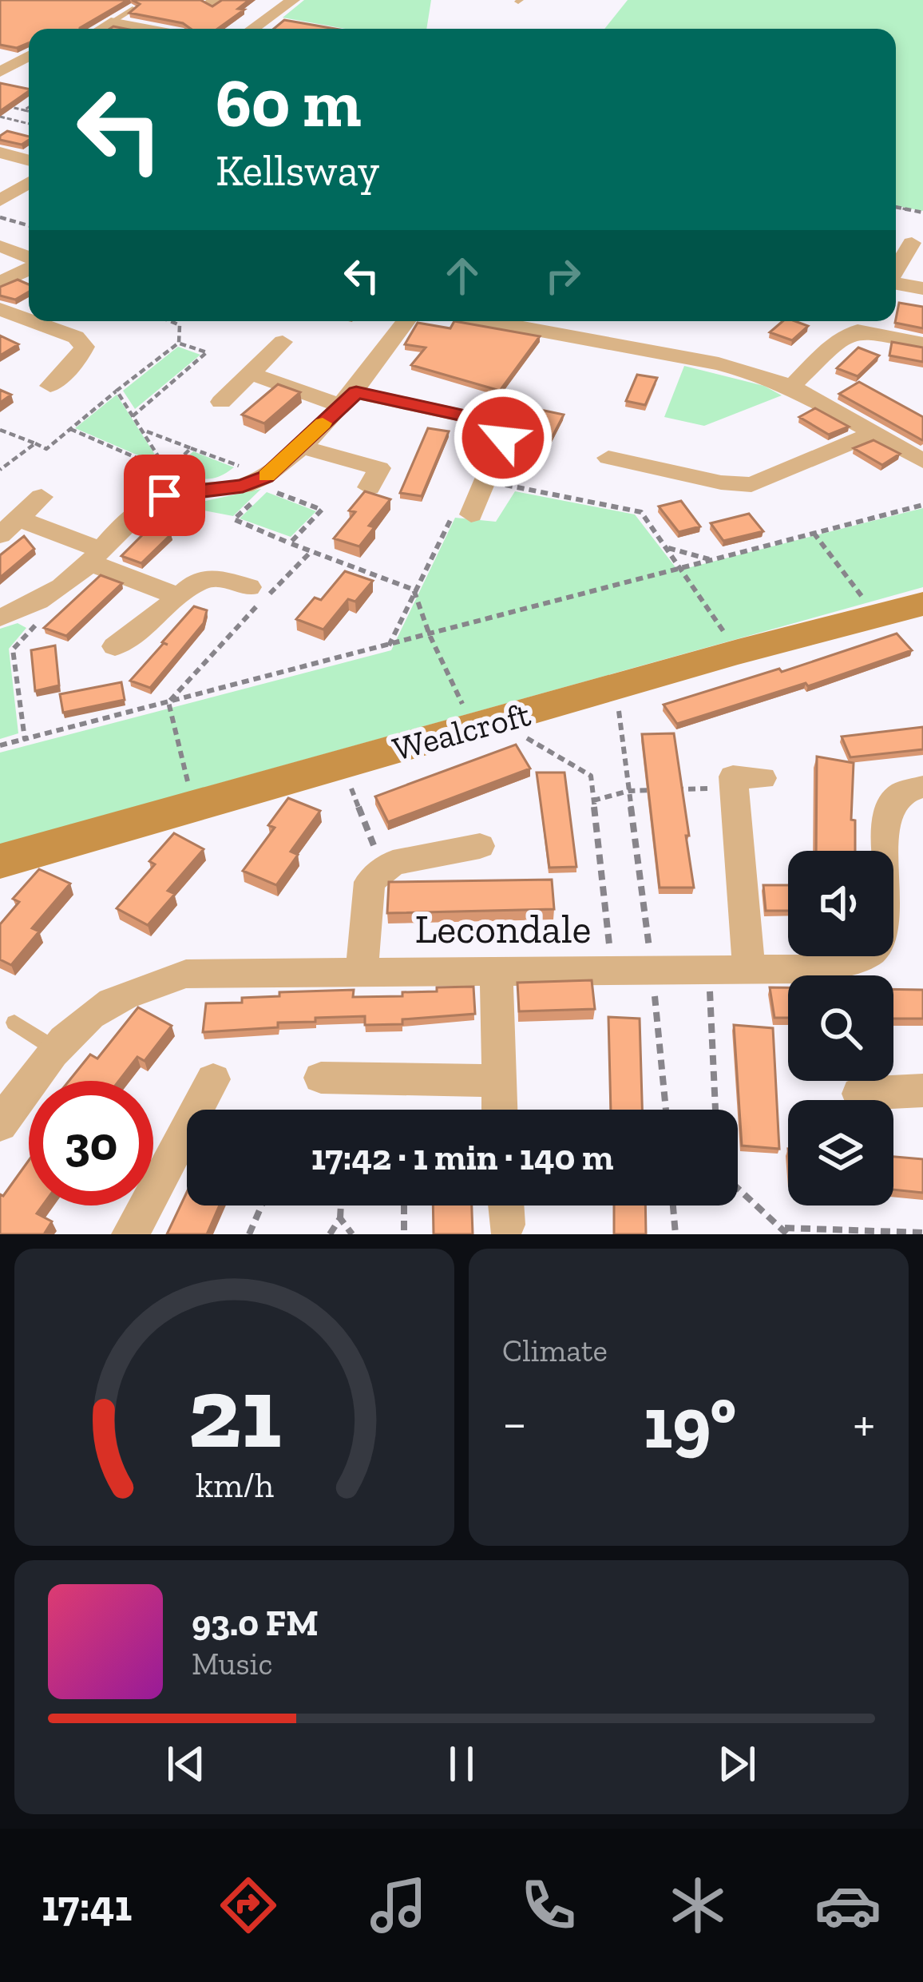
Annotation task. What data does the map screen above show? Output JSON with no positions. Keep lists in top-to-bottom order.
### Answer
{
  "streets": {
    "street": ["Wealcroft", "Lecondale"]
  },
  "page": {
    "turn": ["60 m", "Kellsway"],
    "limit": "30",
    "trip": "17:42 · 1 min · 140 m",
    "tile": "Climate",
    "heat": ["−", "19°", "+"],
    "song": ["93.0 FM", "Music"],
    "tabs": "17:41",
    "gauge": ["21", "km/h"]
  }
}
